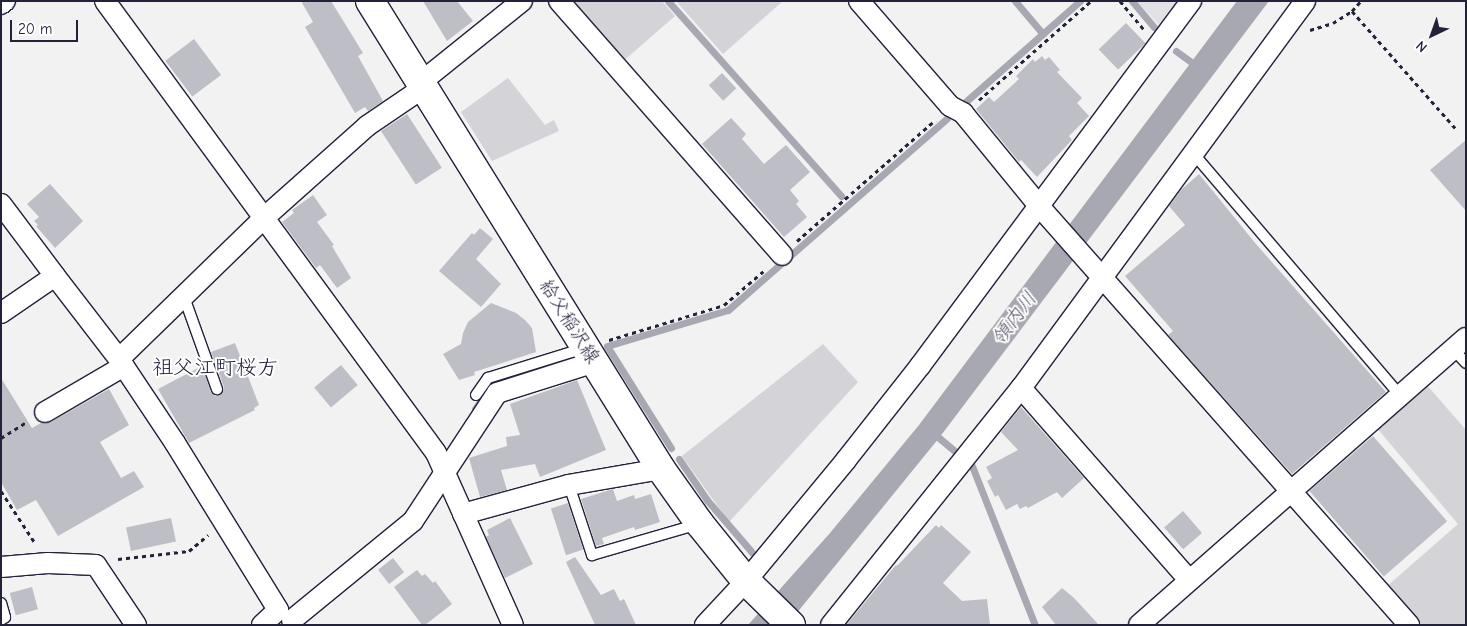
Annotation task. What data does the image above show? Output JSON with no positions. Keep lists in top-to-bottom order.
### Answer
{
  "streets": {
    "main road": ["給父稲沢線"]
  },
  "districts": ["祖父江町桜方"],
  "water": ["領内川"],
  "scale_bar": "20 m",
  "north": "bottom left"
}
